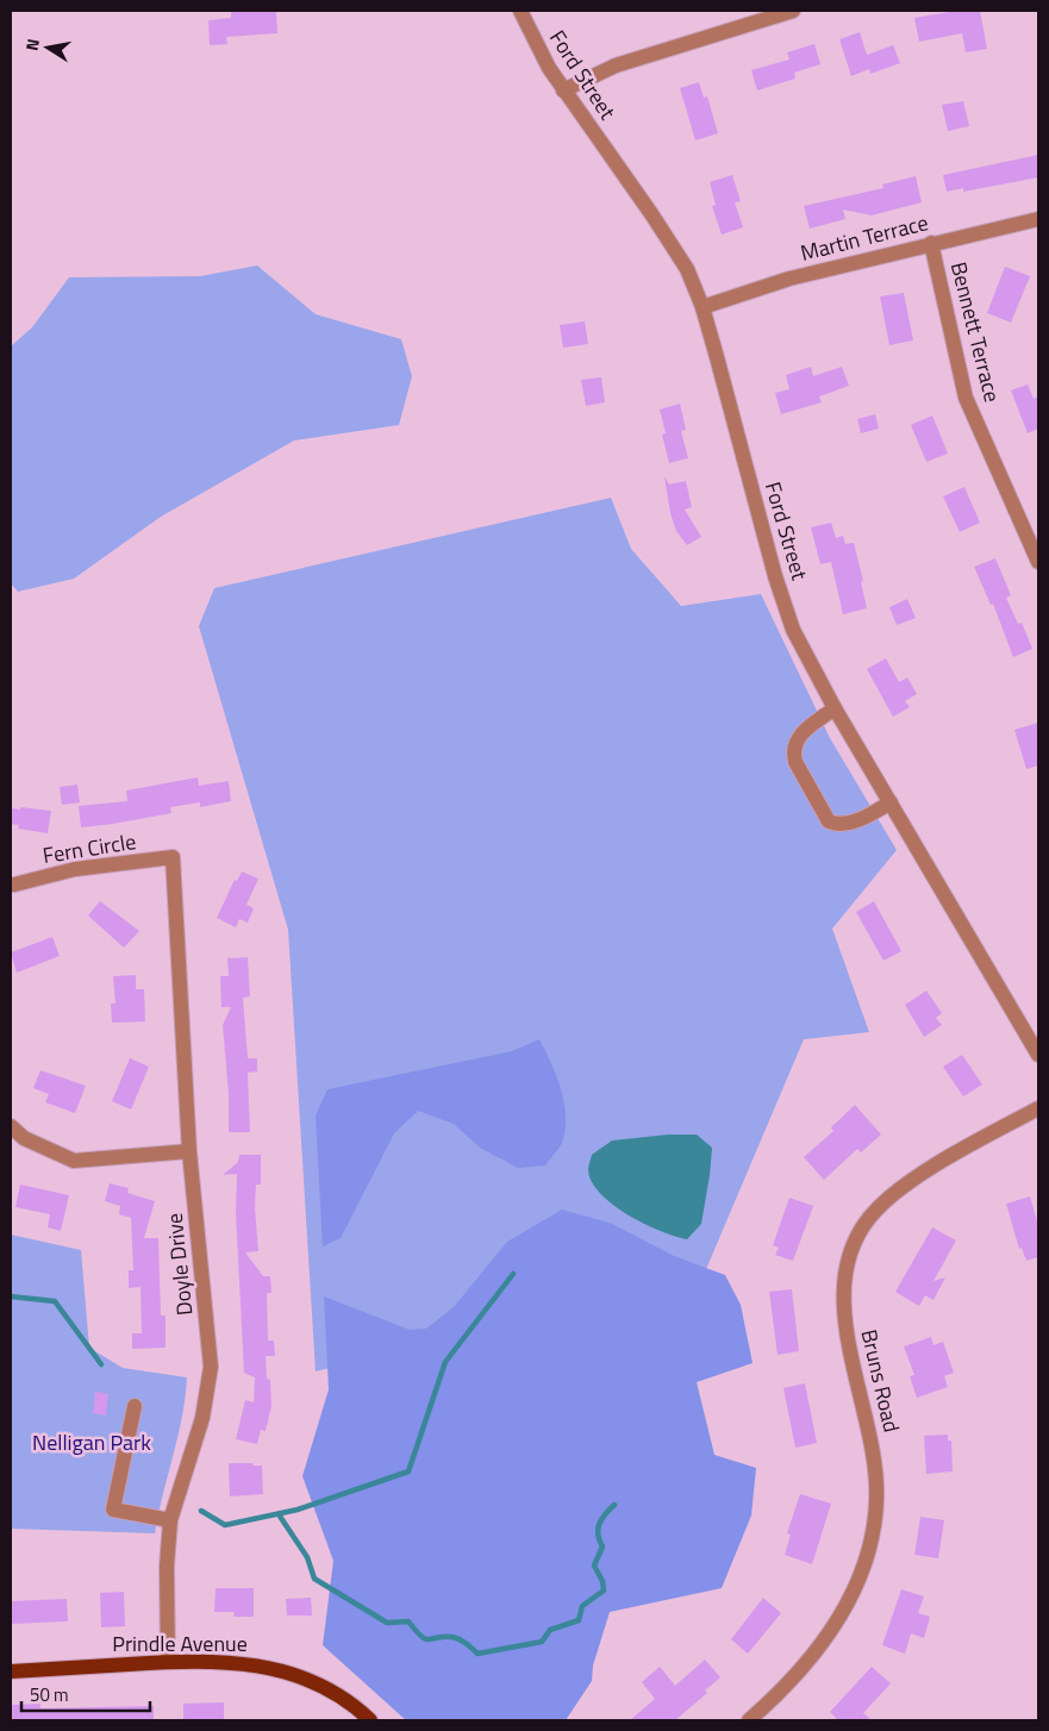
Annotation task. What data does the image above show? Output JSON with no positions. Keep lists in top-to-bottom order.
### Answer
{
  "streets": {
    "main road": ["Prindle Avenue"],
    "street": [
      "Ford Street",
      "Martin Terrace",
      "Bennett Terrace",
      "Fern Circle",
      "Doyle Drive",
      "Bruns Road"
    ]
  },
  "crossings": [
    ["Ford Street", "Martin Terrace"],
    ["Martin Terrace", "Bennett Terrace"],
    ["Fern Circle", "Doyle Drive"],
    ["Doyle Drive", "Prindle Avenue"]
  ],
  "parks": ["Nelligan Park"],
  "scale_bar": "50 m",
  "north": "left"
}
